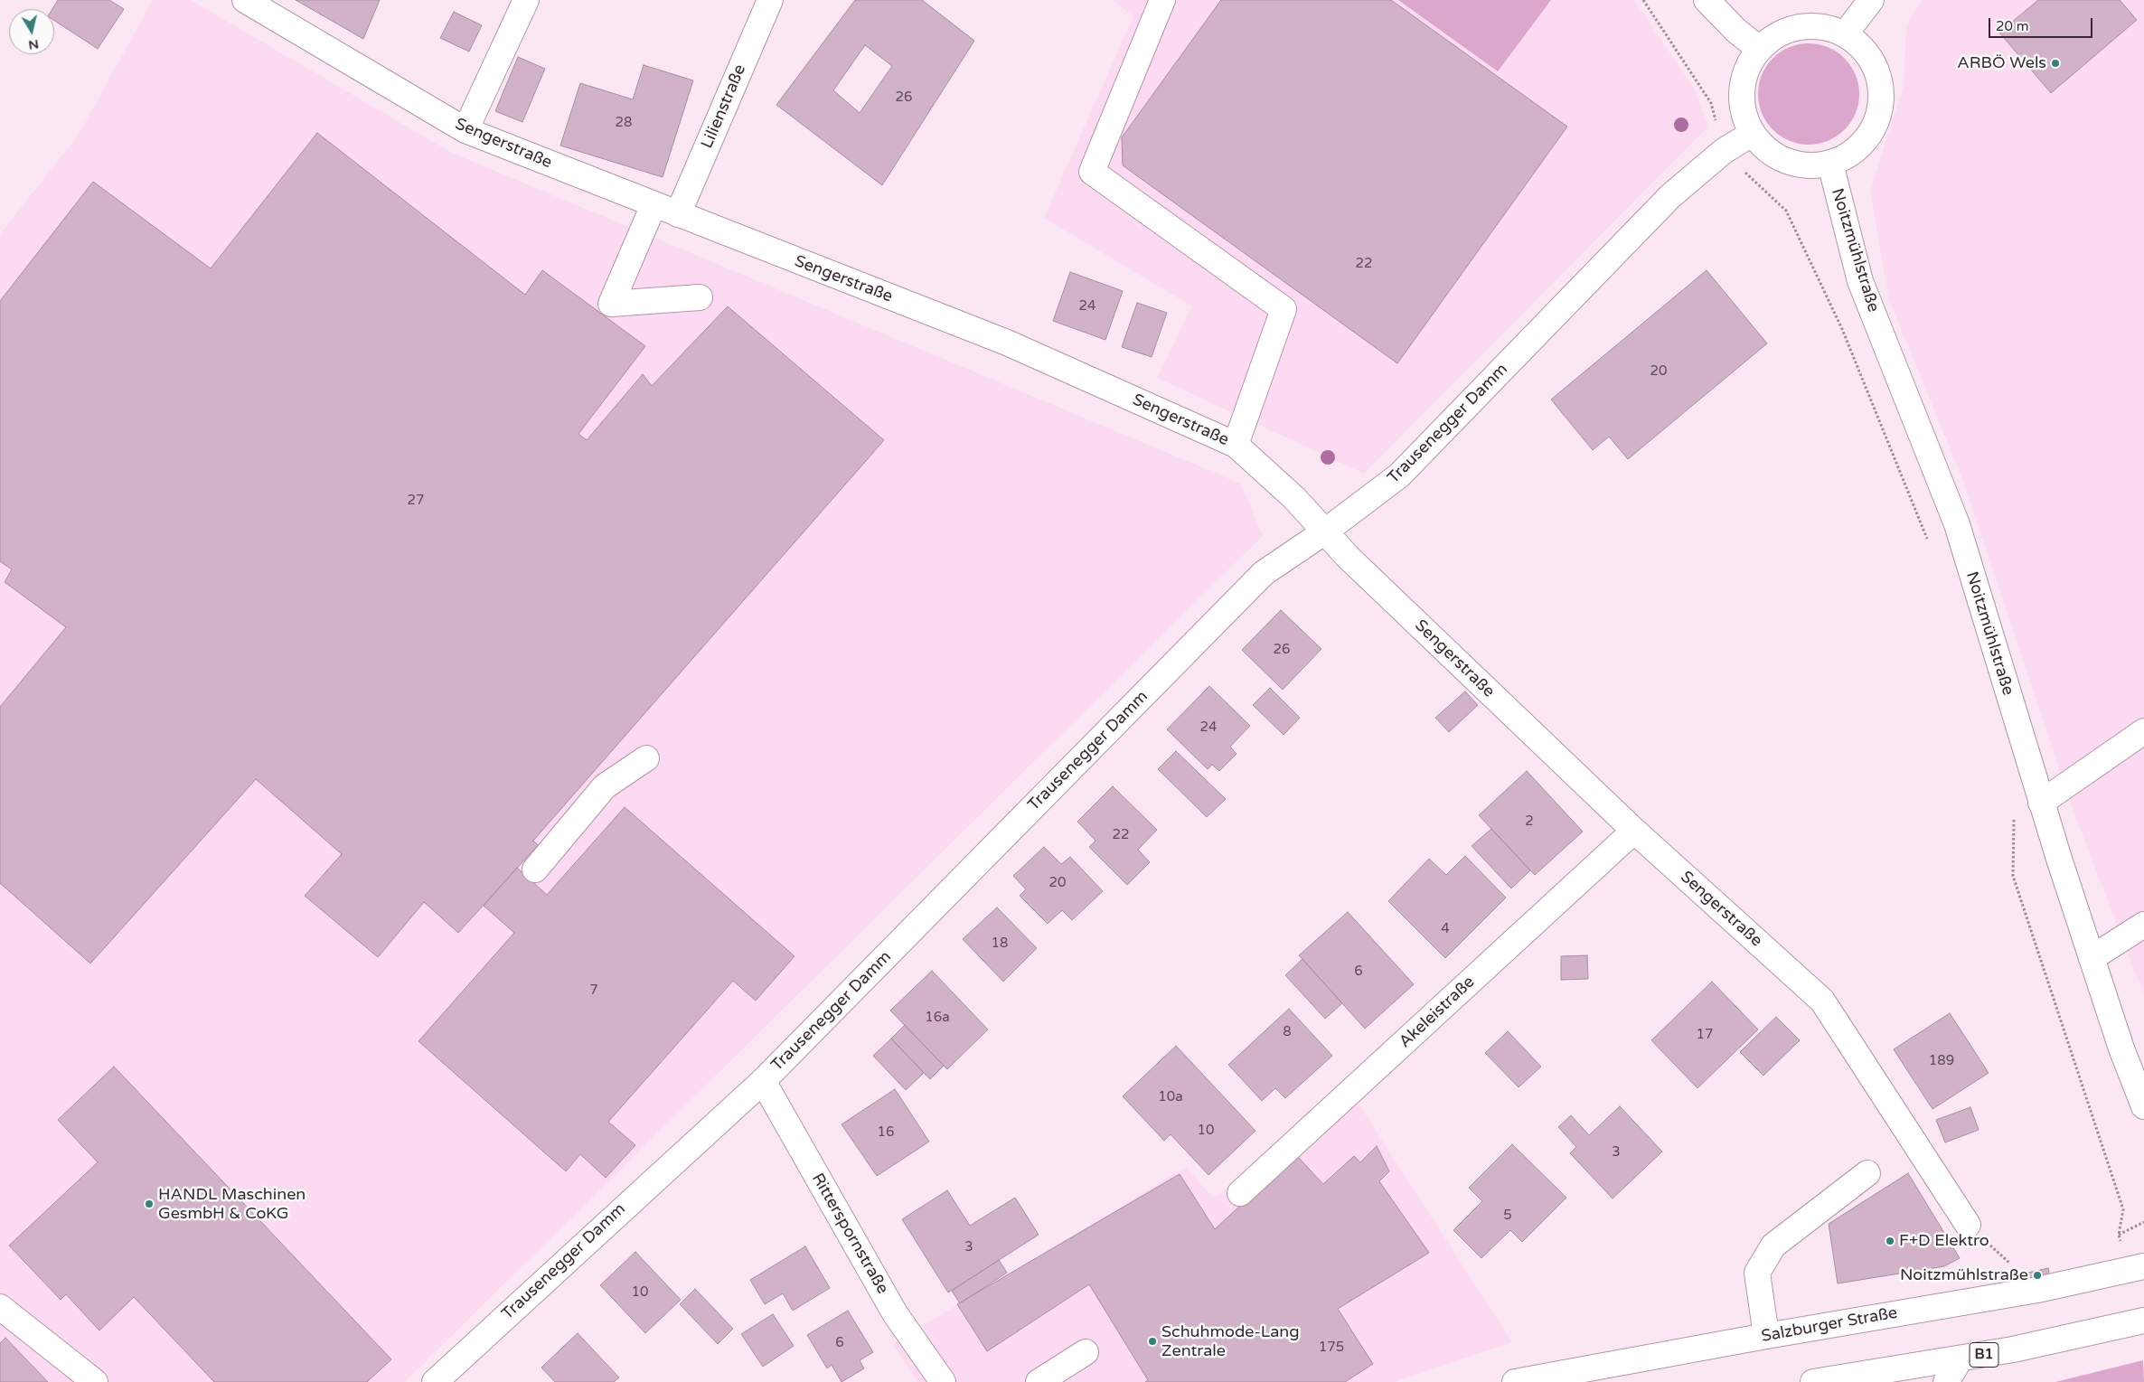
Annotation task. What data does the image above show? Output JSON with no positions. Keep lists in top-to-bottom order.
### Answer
{
  "streets": {
    "street": [
      "Lilienstraße",
      "Sengerstraße",
      "Noitzmühlstraße",
      "Trausenegger Damm",
      "Akeleistraße",
      "Ritterspornstraße",
      "Salzburger Straße",
      "B1"
    ]
  },
  "crossings": [
    ["Lilienstraße", "Sengerstraße"],
    ["Sengerstraße", "Trausenegger Damm"],
    ["Sengerstraße", "Akeleistraße"],
    ["Noitzmühlstraße", "Trausenegger Damm"],
    ["Trausenegger Damm", "Ritterspornstraße"]
  ],
  "places": [
    "ARBÖ Wels",
    "HANDL Maschinen GesmbH & CoKG",
    "F+D Elektro",
    "Noitzmühlstraße",
    "Schuhmode-Lang Zentrale"
  ],
  "house_numbers": [
    "26",
    "28",
    "22",
    "24",
    "20",
    "27",
    "26",
    "24",
    "2",
    "22",
    "20",
    "4",
    "18",
    "6",
    "7",
    "16a",
    "8",
    "17",
    "189",
    "10a",
    "10",
    "16",
    "3",
    "5",
    "3",
    "10",
    "6",
    "175"
  ],
  "scale_bar": "20 m",
  "north": "bottom"
}
